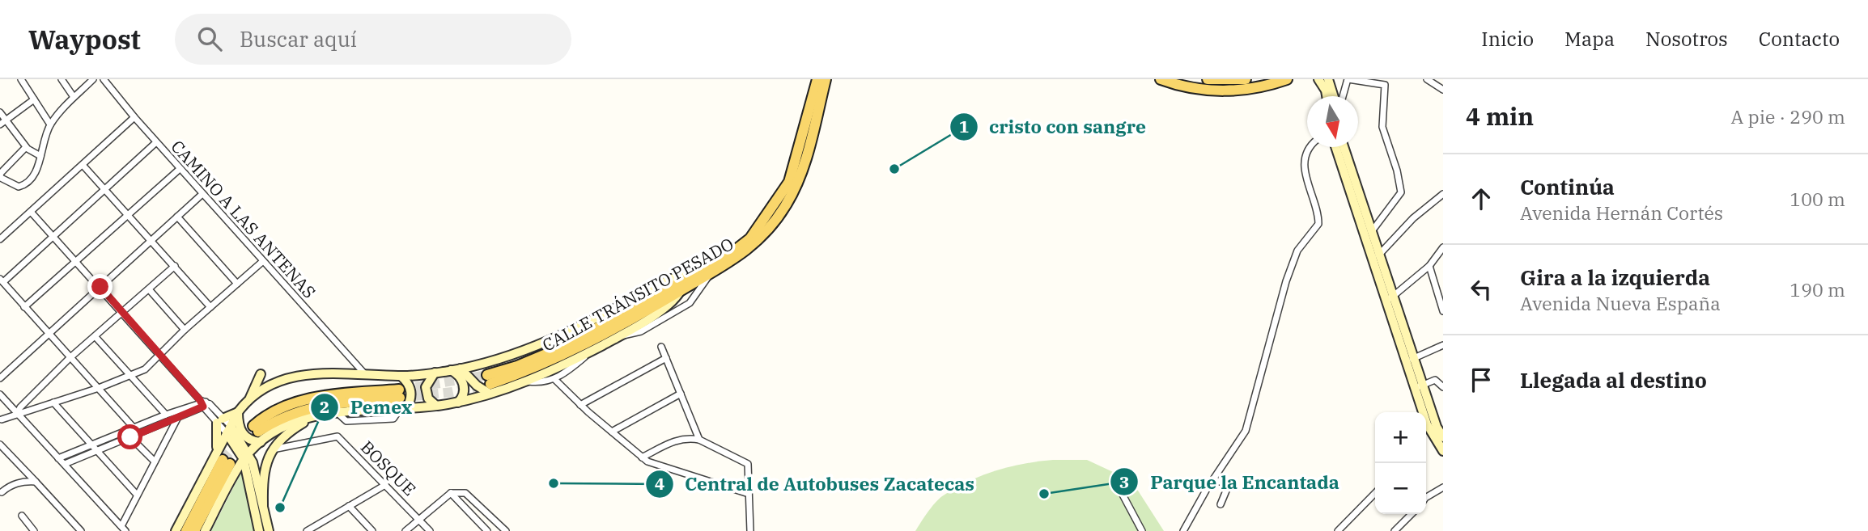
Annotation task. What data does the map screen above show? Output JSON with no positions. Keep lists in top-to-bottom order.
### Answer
{
  "streets": {
    "main road": ["CALLE TRÁNSITO PESADO"],
    "street": ["CAMINO A LAS ANTENAS", "BOSQUE"]
  },
  "places": [
    "cristo con sangre",
    "Central de Autobuses Zacatecas",
    "Parque la Encantada",
    "Pemex"
  ],
  "north": "bottom",
  "page": {
    "header": "Waypost",
    "search": "Buscar aquí",
    "nav": [
      "Inicio",
      "Mapa",
      "Nosotros",
      "Contacto"
    ],
    "heading": ["4 min", "A pie · 290 m"],
    "list": [
      ["Continúa", "Avenida Hernán Cortés", "100 m"],
      ["Gira a la izquierda", "Avenida Nueva España", "190 m"],
      "Llegada al destino"
    ],
    "map_buttons": ["+", "−"]
  }
}
